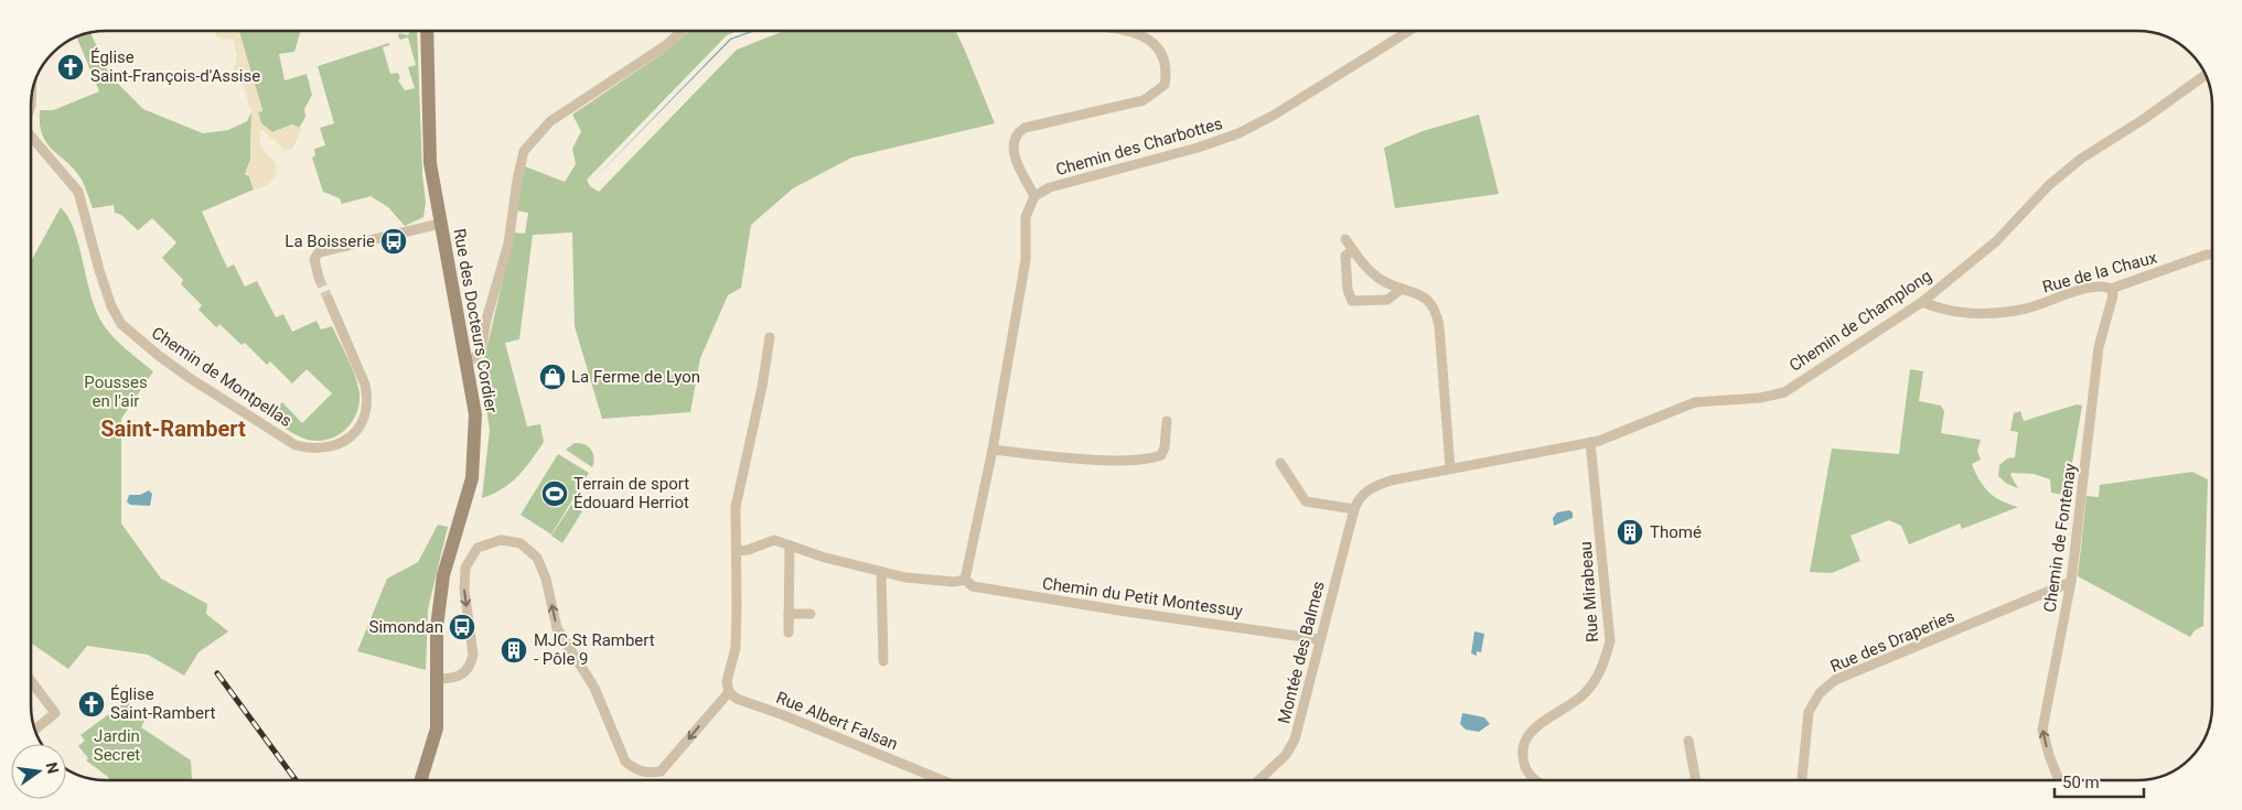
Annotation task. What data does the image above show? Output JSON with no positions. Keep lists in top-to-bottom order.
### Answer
{
  "streets": {
    "street": [
      "Chemin des Charbottes",
      "Rue de la Chaux",
      "Rue des Docteurs Cordier",
      "Chemin de Champlong",
      "Chemin de Montpellas",
      "Chemin de Fontenay",
      "Rue Mirabeau",
      "Chemin du Petit Montessuy",
      "Rue des Draperies",
      "Montée des Balmes",
      "Rue Albert Falsan"
    ]
  },
  "crossings": [
    ["Rue de la Chaux", "Chemin de Champlong"],
    ["Rue de la Chaux", "Chemin de Fontenay"],
    ["Chemin de Champlong", "Montée des Balmes"],
    ["Chemin de Fontenay", "Rue des Draperies"],
    ["Rue Mirabeau", "Montée des Balmes"],
    ["Chemin du Petit Montessuy", "Montée des Balmes"]
  ],
  "one_way": ["Chemin de Fontenay"],
  "districts": ["Saint-Rambert"],
  "parks": ["Pousses en l'air", "Jardin Secret"],
  "places": {
    "church": ["Église Saint-François-d'Assise", "Église Saint-Rambert"],
    "bus stop": ["La Boisserie", "Simondan"],
    "shop": ["La Ferme de Lyon"],
    "sports": ["Terrain de sport Édouard Herriot"],
    "building": ["Thomé", "MJC St Rambert - Pôle 9"]
  },
  "scale_bar": "50 m",
  "north": "right"
}
